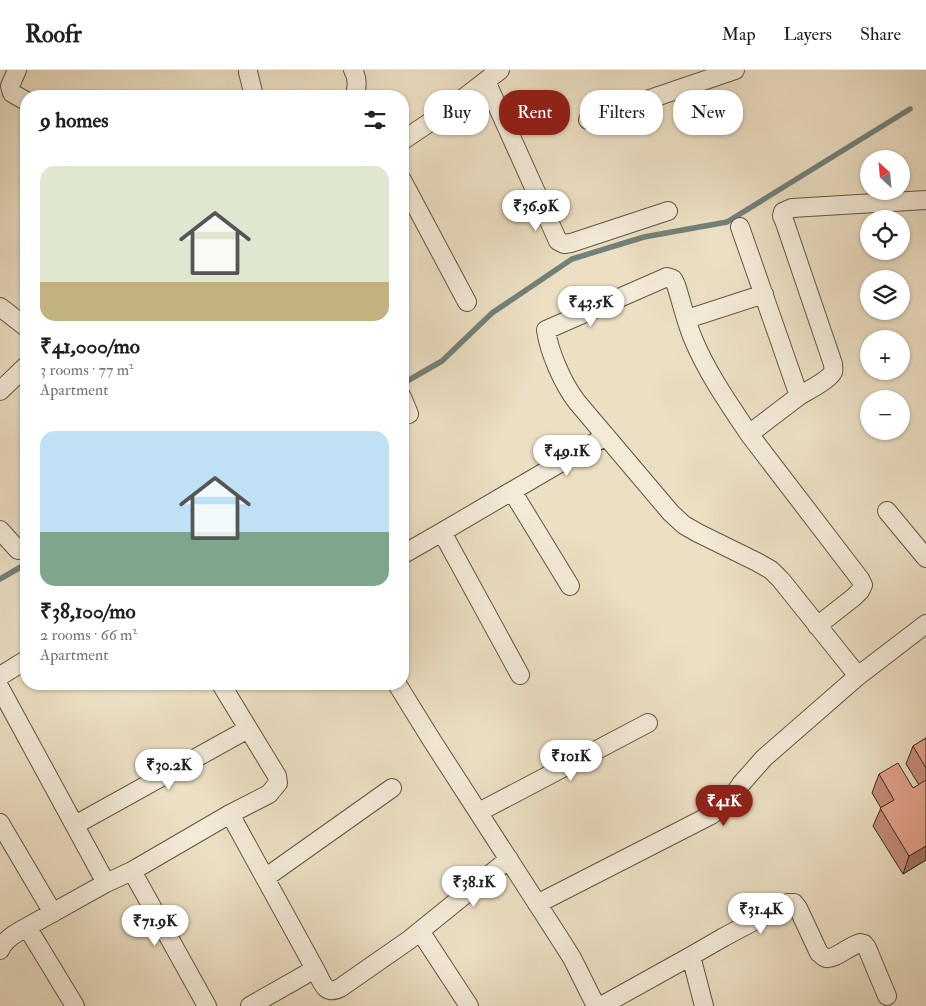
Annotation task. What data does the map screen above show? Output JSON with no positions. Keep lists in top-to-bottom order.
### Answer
{
  "north": "top left",
  "page": {
    "header": "Roofr",
    "nav": ["Map", "Layers", "Share"],
    "chip": [
      "Buy",
      "Rent",
      "Filters",
      "New"
    ],
    "heading": "9 homes",
    "map_buttons": ["+", "−"],
    "list": [
      {
        "name": "₹41,000/mo",
        "note": "3 rooms · 77 m² · Apartment"
      },
      {
        "name": "₹38,100/mo",
        "note": "2 rooms · 66 m² · Apartment"
      }
    ],
    "price": [
      "₹36.9K",
      "₹43.5K",
      "₹49.1K",
      "₹101K",
      "₹30.2K",
      "₹41K",
      "₹38.1K",
      "₹31.4K",
      "₹71.9K"
    ]
  }
}
